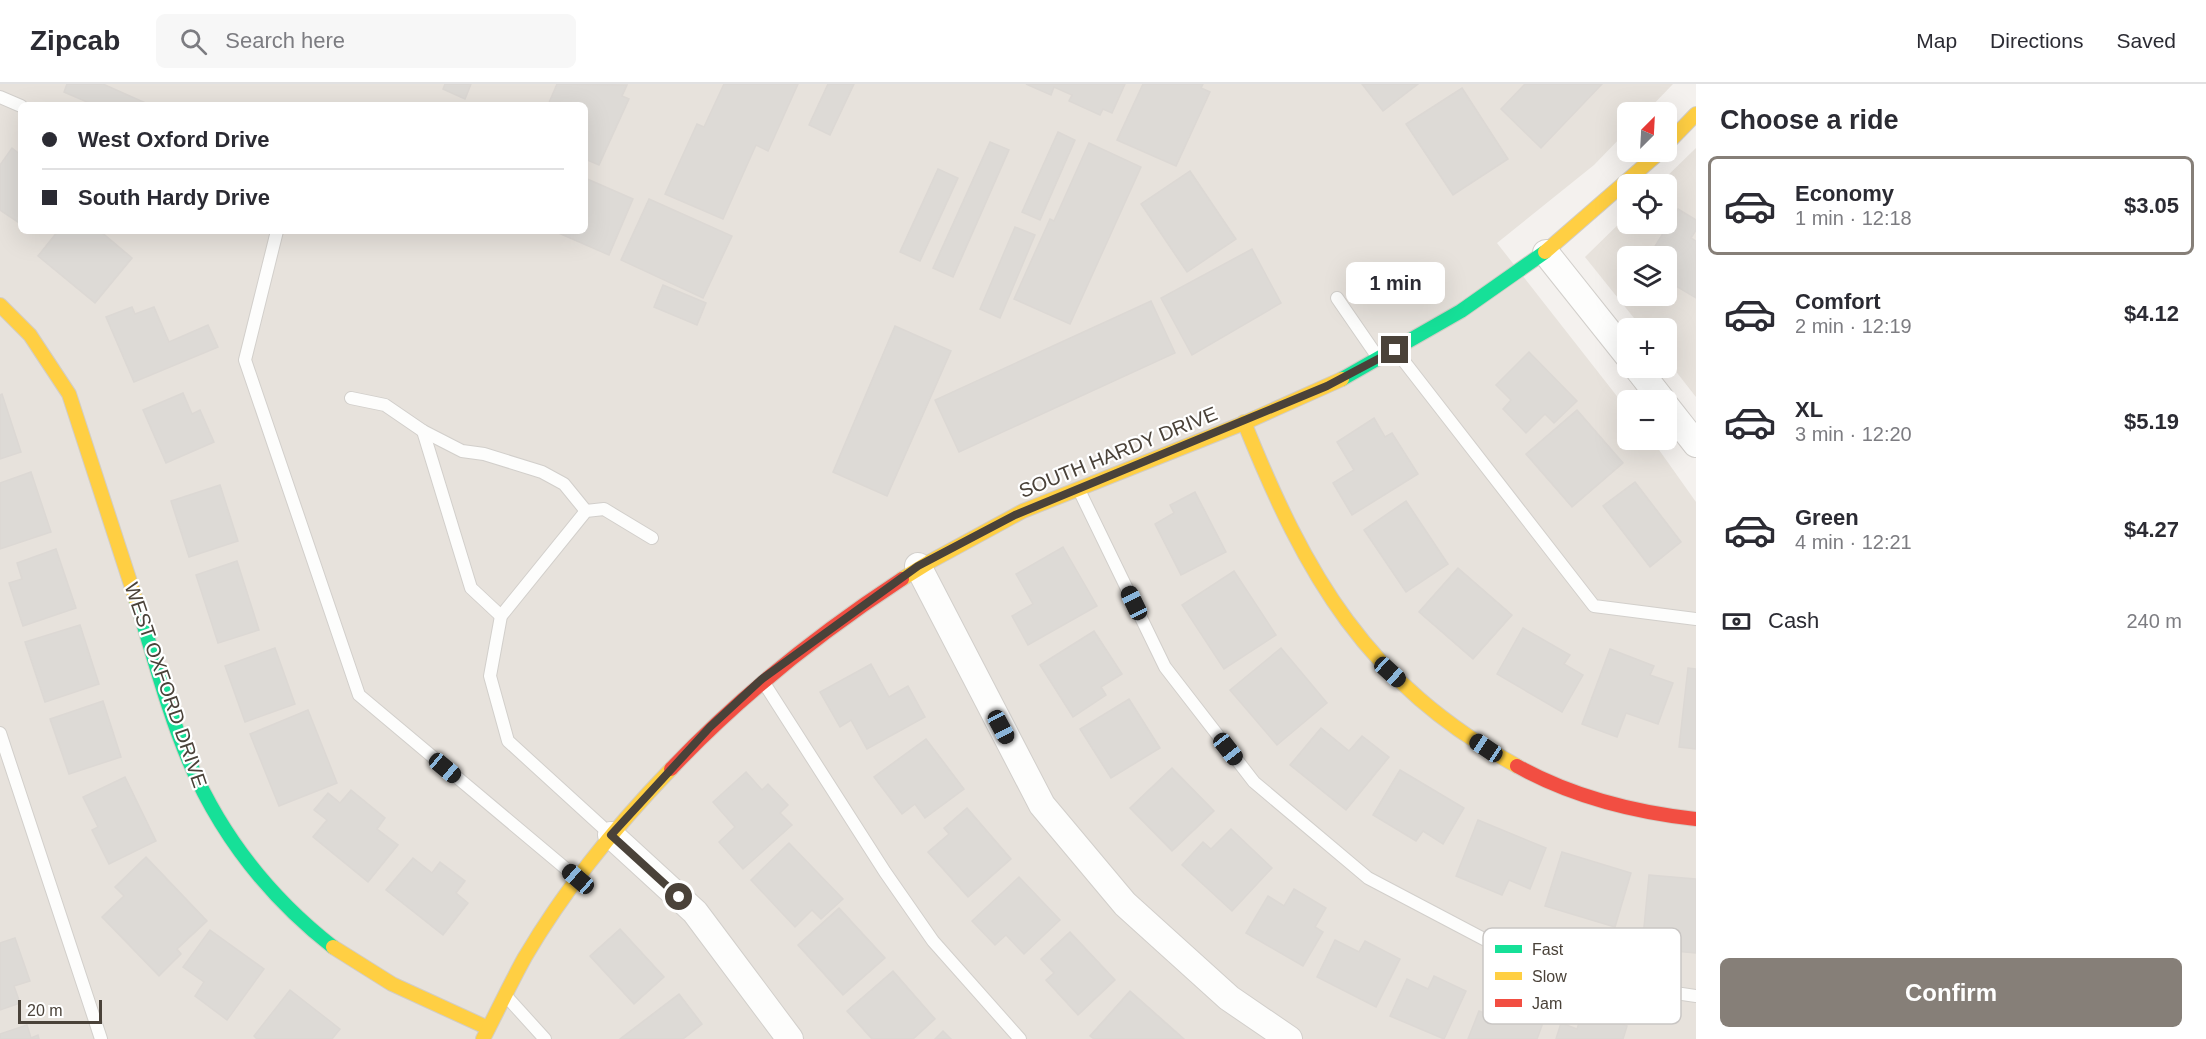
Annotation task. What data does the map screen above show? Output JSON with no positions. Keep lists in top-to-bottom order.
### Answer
{
  "streets": {
    "street": ["SOUTH HARDY DRIVE", "WEST OXFORD DRIVE"]
  },
  "crossings": [
    ["SOUTH HARDY DRIVE", "WEST OXFORD DRIVE"]
  ],
  "legend": ["Fast", "Slow", "Jam"],
  "scale_bar": "20 m",
  "north": "top right",
  "page": {
    "header": "Zipcab",
    "search": "Search here",
    "nav": ["Map", "Directions", "Saved"],
    "heading": "Choose a ride",
    "map_buttons": ["+", "−"],
    "banner": ["West Oxford Drive", "South Hardy Drive"],
    "list": [
      {
        "name": "Economy",
        "note": "1 min · 12:18",
        "value": "$3.05"
      },
      {
        "name": "Comfort",
        "note": "2 min · 12:19",
        "value": "$4.12"
      },
      {
        "name": "XL",
        "note": "3 min · 12:20",
        "value": "$5.19"
      },
      {
        "name": "Green",
        "note": "4 min · 12:21",
        "value": "$4.27"
      }
    ],
    "bubble": "1 min",
    "pay": ["Cash", "240 m"],
    "buttons": "Confirm",
    "scale": "20 m"
  }
}
